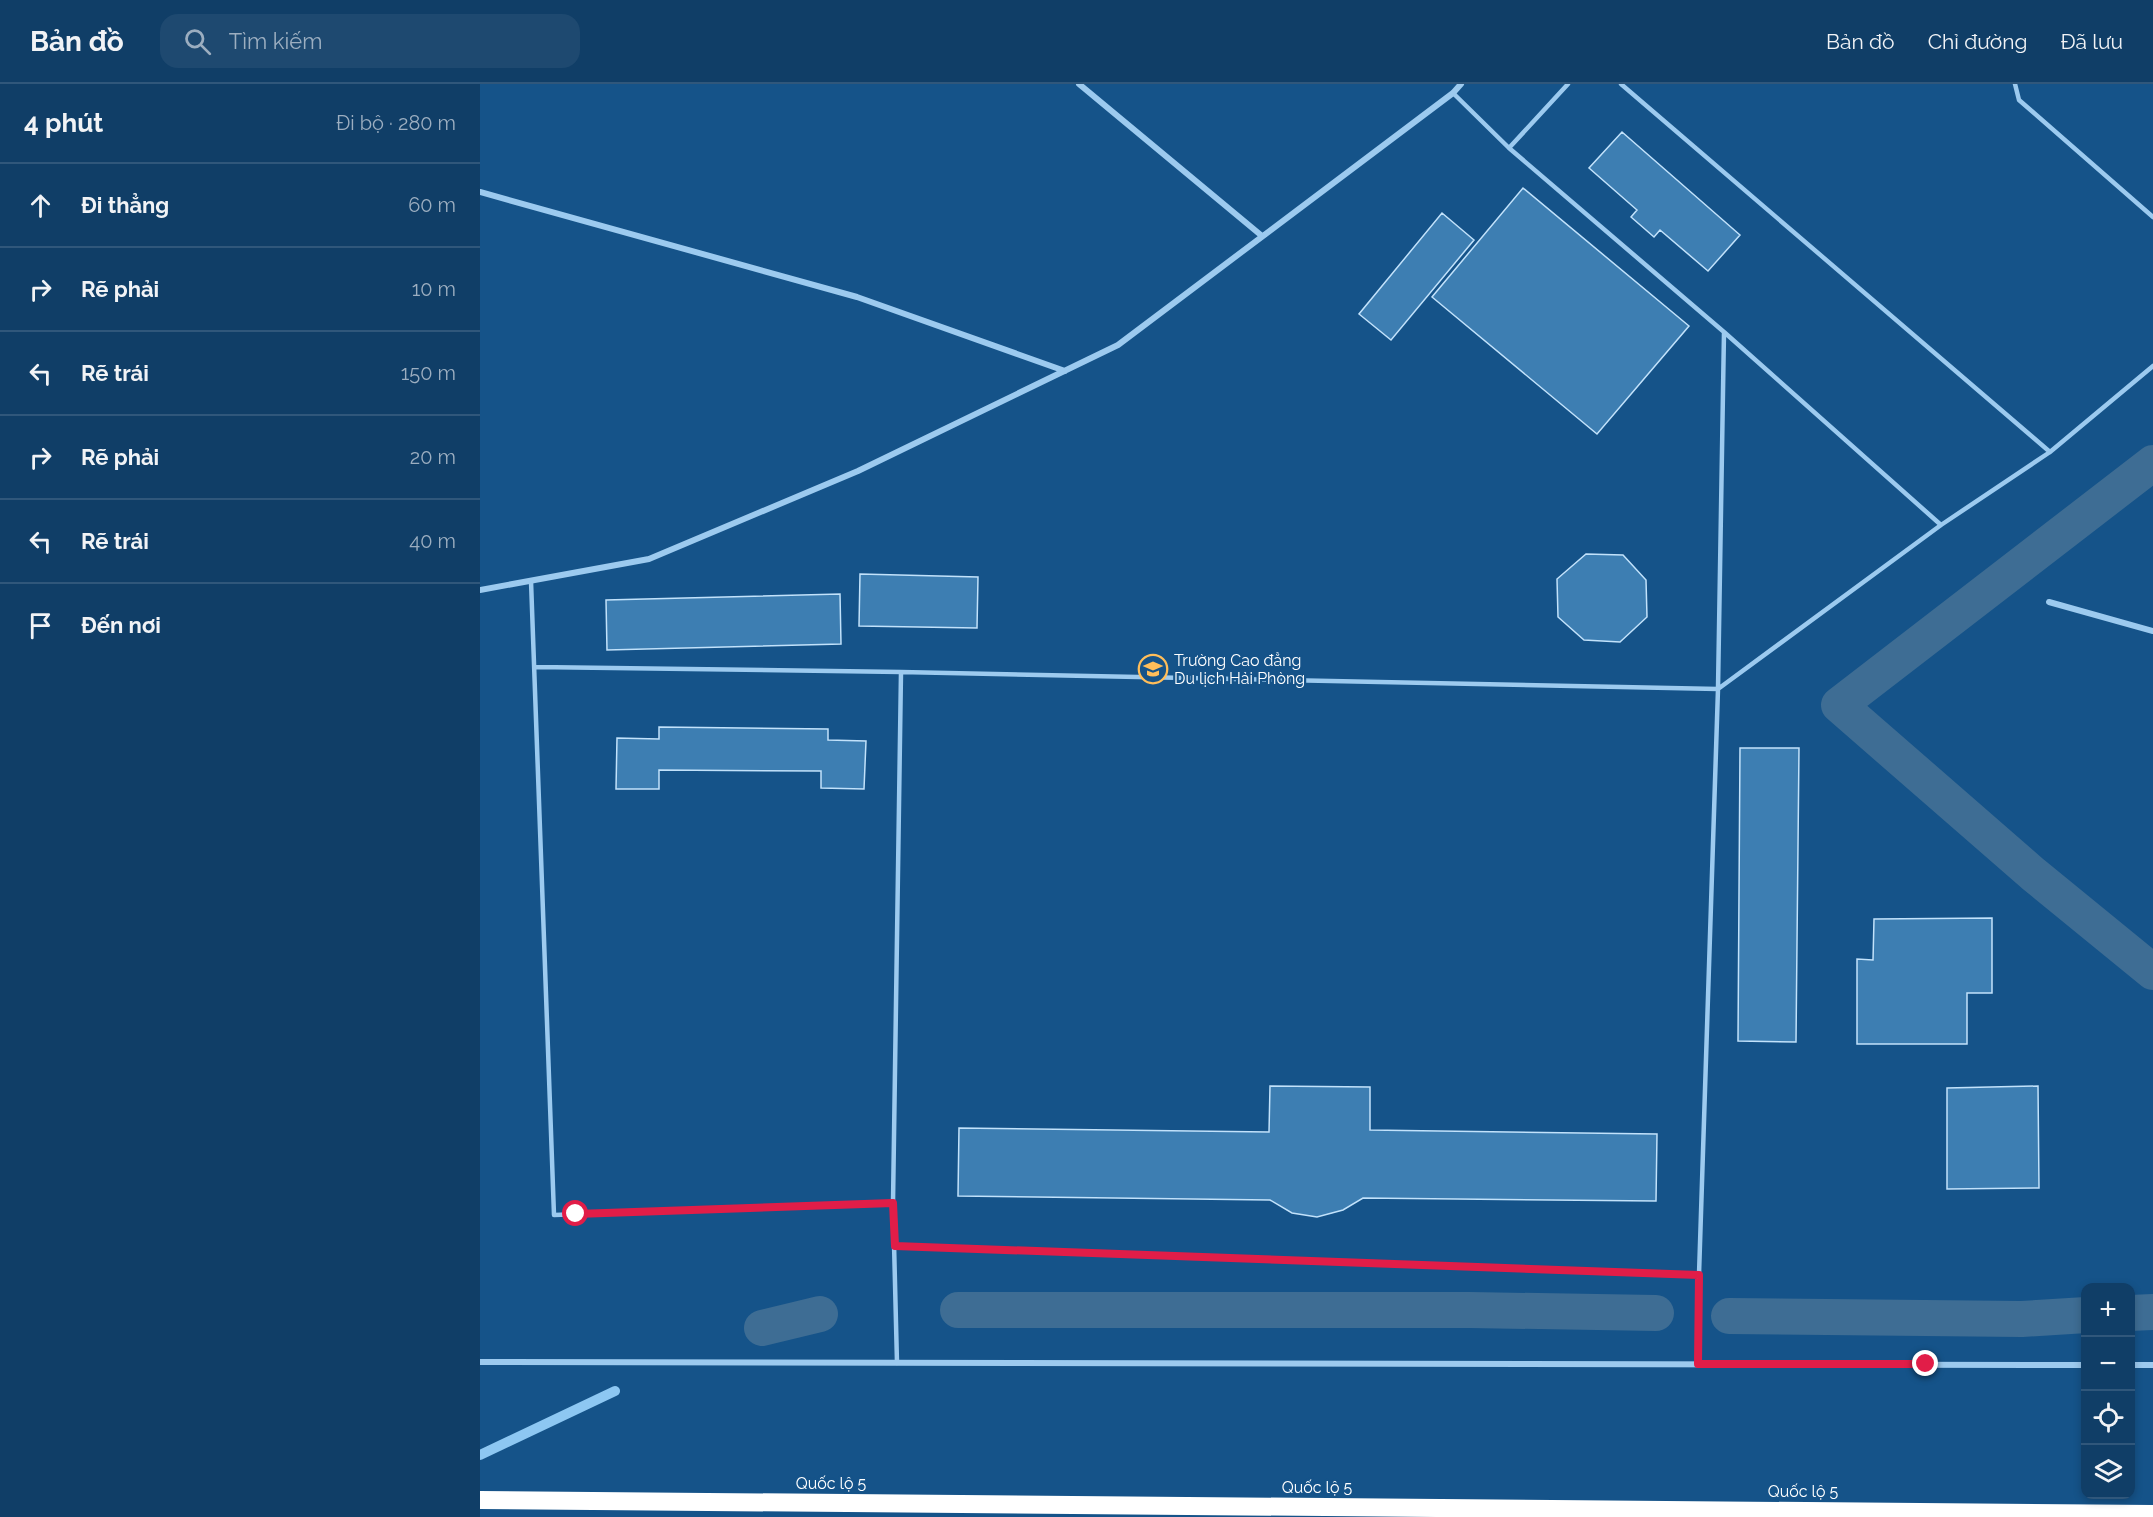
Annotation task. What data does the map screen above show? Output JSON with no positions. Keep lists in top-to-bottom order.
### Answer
{
  "streets": {
    "highway": ["Quốc lộ 5"]
  },
  "places": {
    "school or university": ["Trường Cao đẳng Du lịch Hải Phòng"]
  },
  "page": {
    "header": "Bản đồ",
    "search": "Tìm kiếm",
    "nav": ["Bản đồ", "Chỉ đường", "Đã lưu"],
    "heading": ["4 phút", "Đi bộ · 280 m"],
    "list": [
      ["Đi thẳng", "60 m"],
      ["Rẽ phải", "10 m"],
      ["Rẽ trái", "150 m"],
      ["Rẽ phải", "20 m"],
      ["Rẽ trái", "40 m"],
      "Đến nơi"
    ],
    "map_buttons": ["+", "−"]
  }
}
